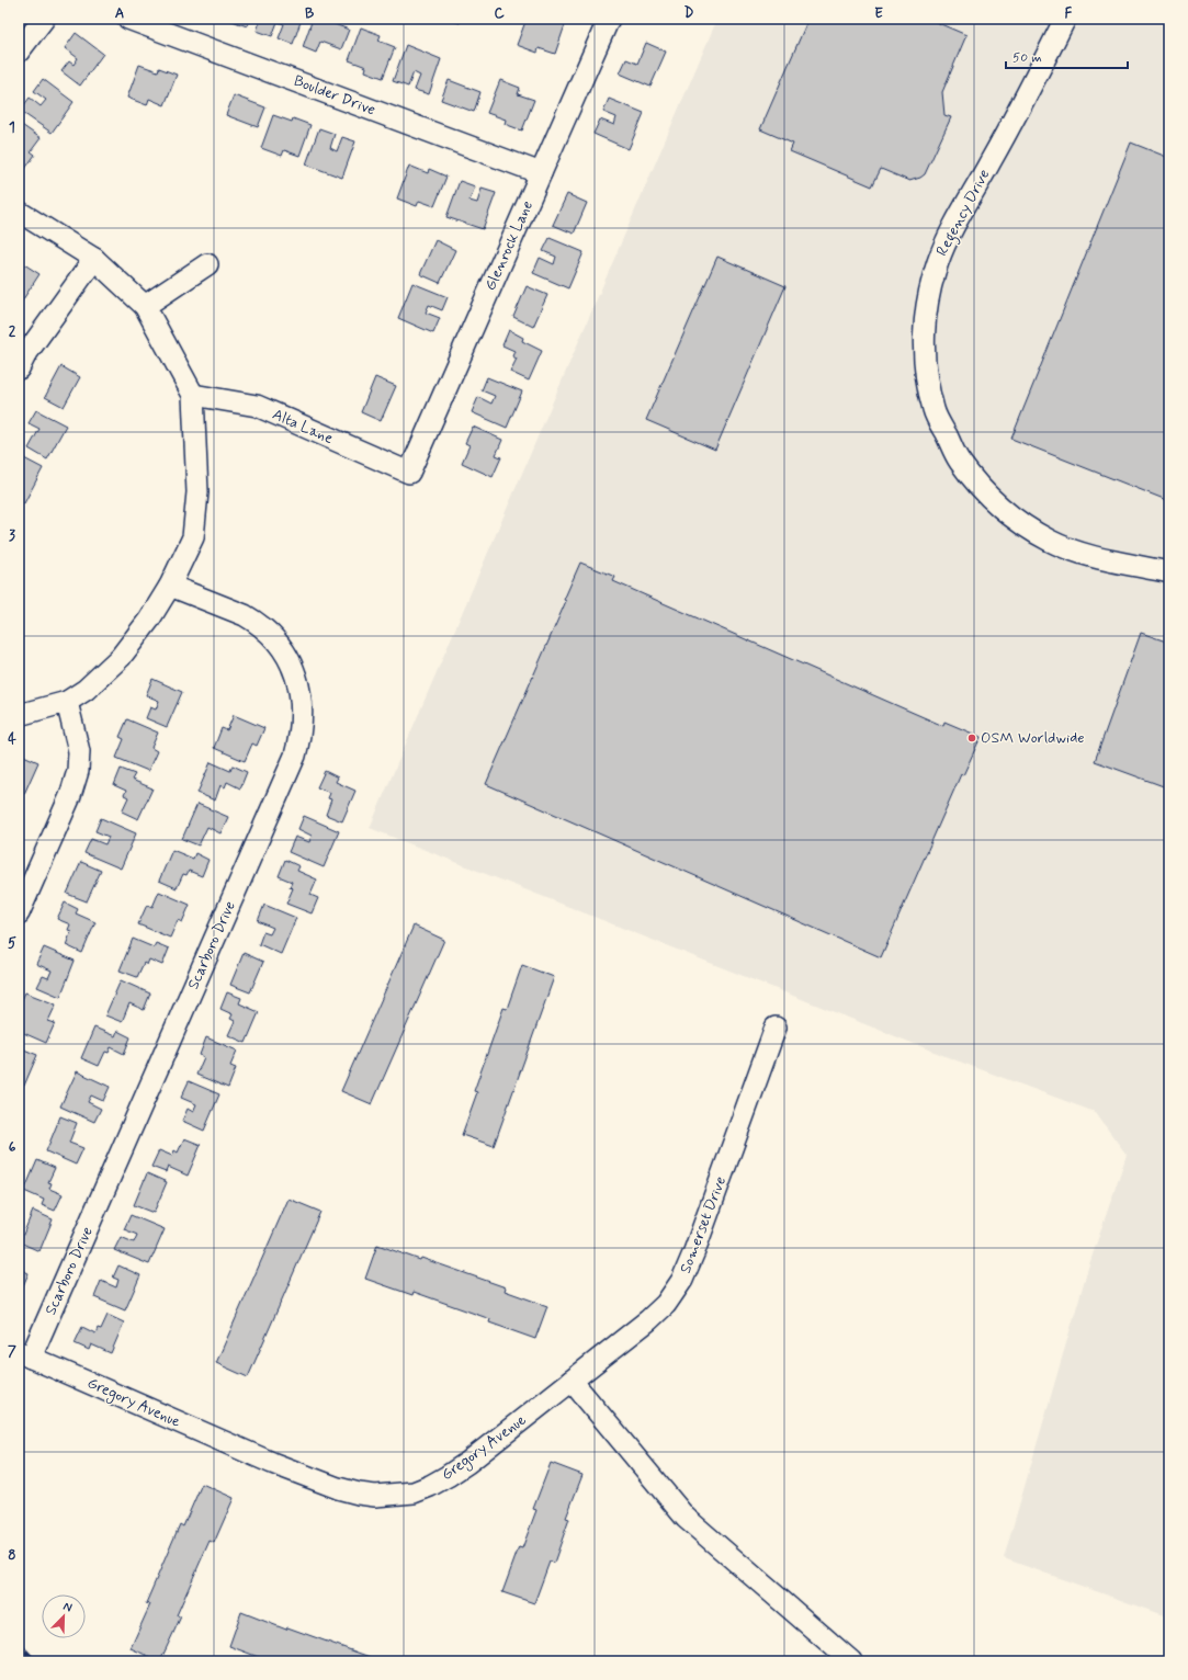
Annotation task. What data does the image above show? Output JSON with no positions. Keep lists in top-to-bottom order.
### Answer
{
  "streets": {
    "street": [
      "Boulder Drive",
      "Regency Drive",
      "Glenrock Lane",
      "Alta Lane",
      "Scarboro Drive",
      "Somerset Drive",
      "Gregory Avenue"
    ]
  },
  "crossings": [
    ["Boulder Drive", "Glenrock Lane"],
    ["Glenrock Lane", "Alta Lane"],
    ["Scarboro Drive", "Gregory Avenue"],
    ["Somerset Drive", "Gregory Avenue"]
  ],
  "places": ["OSM Worldwide"],
  "scale_bar": "50 m",
  "north": "top right",
  "grid": {
    "columns": [
      "A",
      "B",
      "C",
      "D",
      "E",
      "F"
    ],
    "rows": [
      "1",
      "2",
      "3",
      "4",
      "5",
      "6",
      "7",
      "8"
    ]
  }
}
